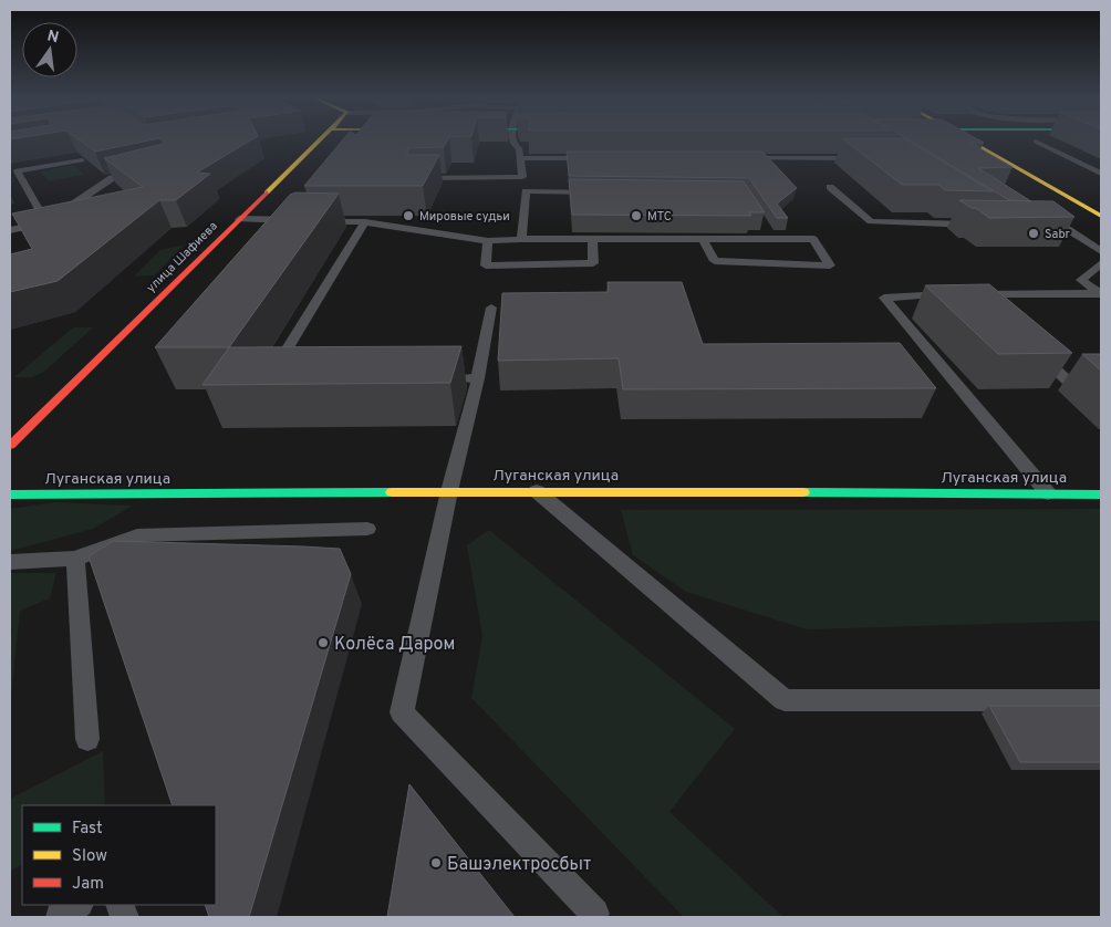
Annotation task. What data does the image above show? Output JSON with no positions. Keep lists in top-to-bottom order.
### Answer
{
  "streets": {
    "street": ["улица Шафиева", "Луганская улица"]
  },
  "places": [
    "Мировые судьи",
    "МТС",
    "Sabr",
    "Колёса Даром",
    "Башэлектросбыт"
  ],
  "legend": ["Fast", "Slow", "Jam"],
  "north": "top"
}
